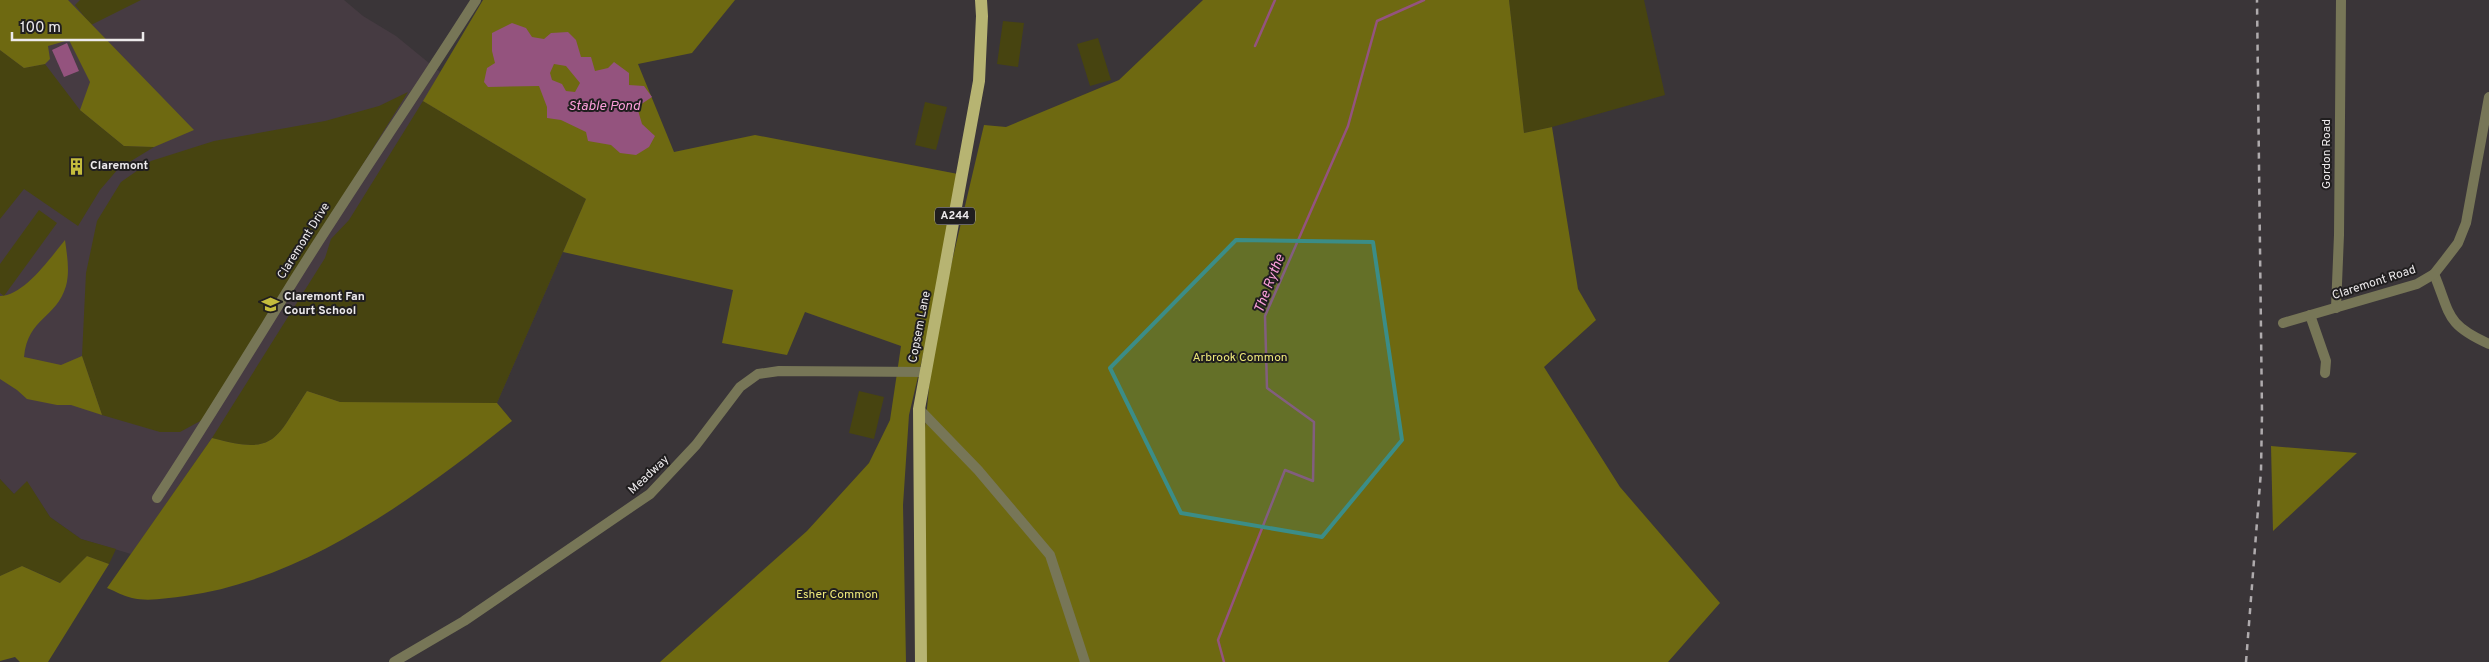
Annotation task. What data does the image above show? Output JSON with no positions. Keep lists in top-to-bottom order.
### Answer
{
  "streets": {
    "main road": ["A244", "Copsem Lane"],
    "street": [
      "Gordon Road",
      "Claremont Drive",
      "Claremont Road",
      "Meadway"
    ]
  },
  "crossings": [
    ["Gordon Road", "Claremont Road"],
    ["Copsem Lane", "Meadway"]
  ],
  "water": ["Stable Pond", "The Rythe"],
  "parks": ["Arbrook Common", "Esher Common"],
  "places": {
    "building": ["Claremont"],
    "school or university": ["Claremont Fan Court School"]
  },
  "scale_bar": "100 m"
}
